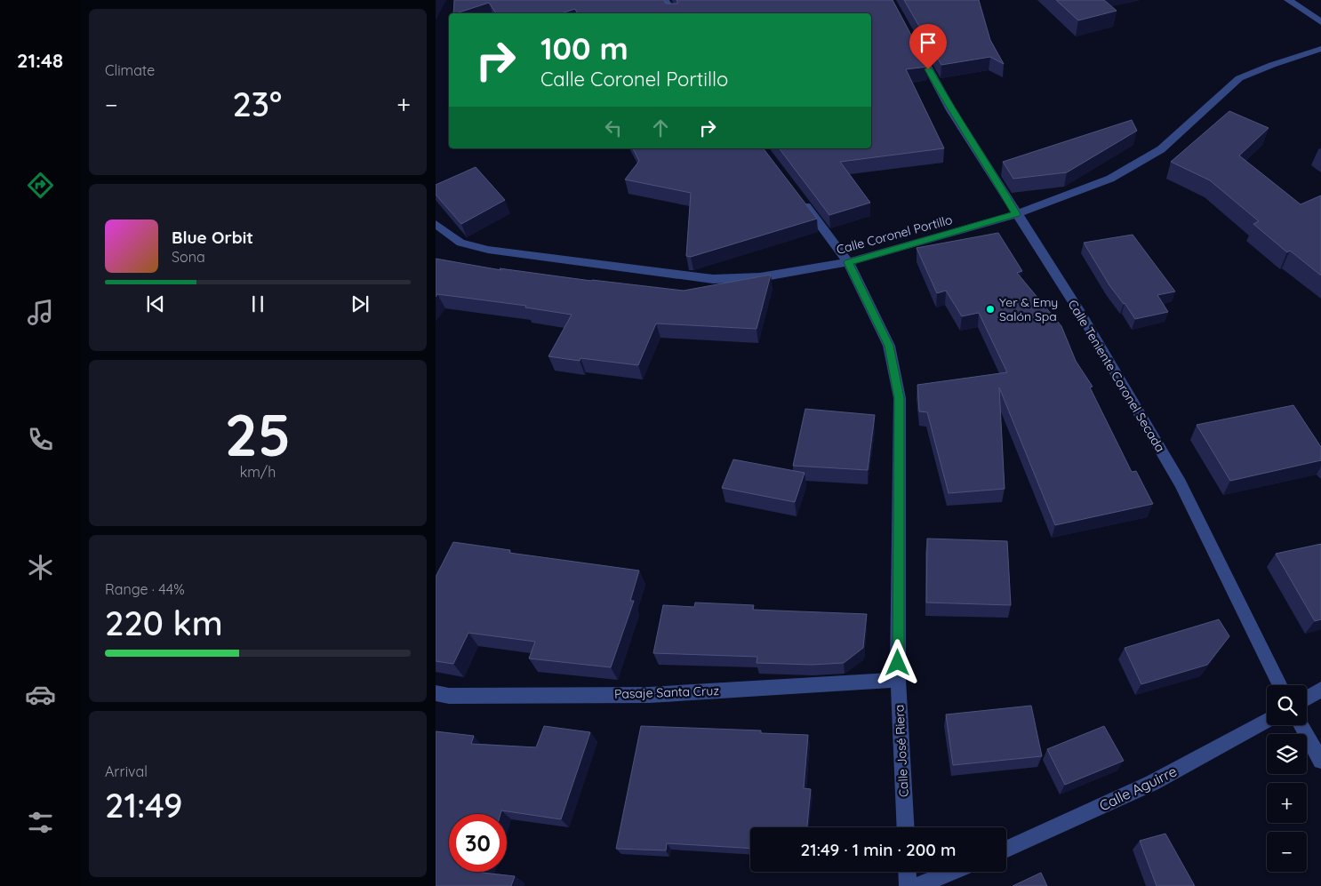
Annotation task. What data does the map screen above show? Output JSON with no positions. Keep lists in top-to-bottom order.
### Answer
{
  "streets": {
    "street": [
      "Calle Coronel Portillo",
      "Calle Teniente Coronel Secada",
      "Pasaje Santa Cruz",
      "Calle José Riera",
      "Calle Aguirre"
    ]
  },
  "crossings": [
    ["Calle Coronel Portillo", "Calle Teniente Coronel Secada"],
    ["Calle Coronel Portillo", "Calle José Riera"],
    ["Pasaje Santa Cruz", "Calle José Riera"]
  ],
  "places": ["Yer & Emy Salón Spa"],
  "page": {
    "tabs": "21:48",
    "tile": [
      "Climate",
      ["25", "km/h"],
      ["Range · 44%", "220 km"],
      ["Arrival", "21:49"]
    ],
    "turn": ["100 m", "Calle Coronel Portillo"],
    "heat": ["−", "23°", "+"],
    "song": ["Blue Orbit", "Sona"],
    "map_buttons": ["+", "−"],
    "limit": "30",
    "trip": "21:49 · 1 min · 200 m"
  }
}
